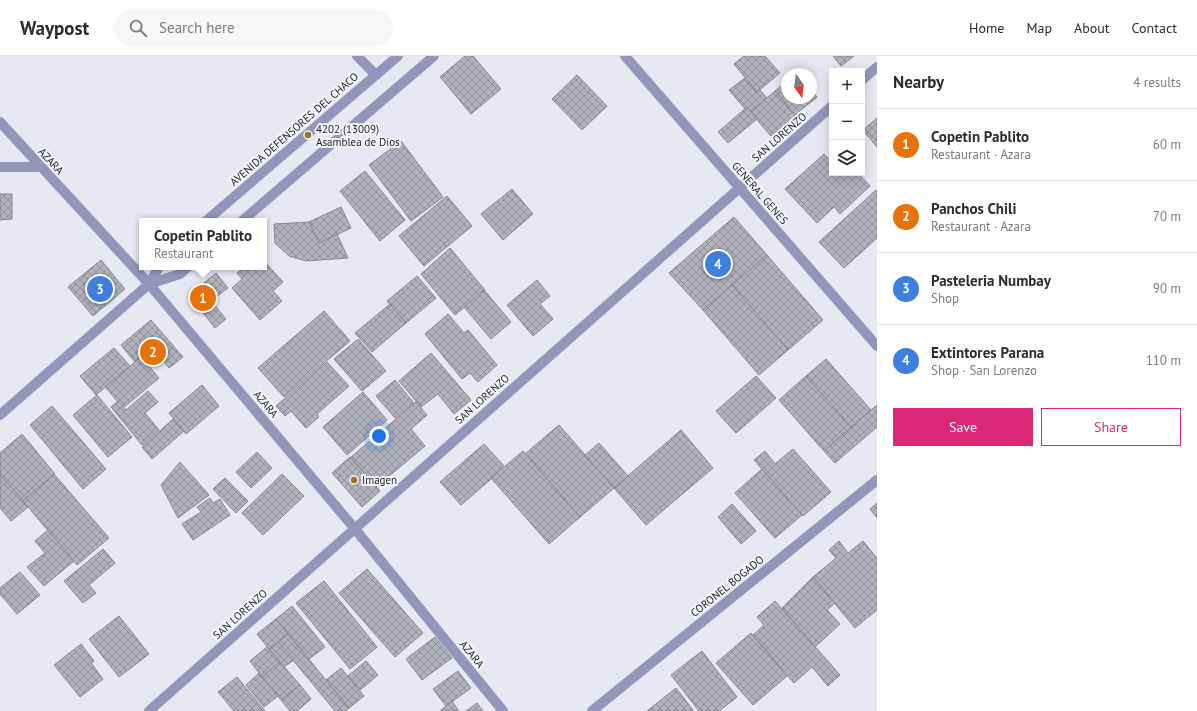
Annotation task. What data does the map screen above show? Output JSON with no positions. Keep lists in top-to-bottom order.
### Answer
{
  "streets": {
    "street": [
      "AVENIDA DEFENSORES DEL CHACO",
      "SAN LORENZO",
      "AZARA",
      "GENERAL GENES",
      "CORONEL BOGADO"
    ]
  },
  "crossings": [
    ["SAN LORENZO", "AZARA"],
    ["SAN LORENZO", "GENERAL GENES"]
  ],
  "places": ["4202 (13009) Asamblea de Dios", "Imagen"],
  "north": "bottom",
  "page": {
    "header": "Waypost",
    "search": "Search here",
    "nav": [
      "Home",
      "Map",
      "About",
      "Contact"
    ],
    "heading": ["Nearby", "4 results"],
    "map_buttons": ["+", "−"],
    "list": [
      {
        "mark": "1",
        "name": "Copetin Pablito",
        "note": "Restaurant · Azara",
        "value": "60 m"
      },
      {
        "mark": "2",
        "name": "Panchos Chili",
        "note": "Restaurant · Azara",
        "value": "70 m"
      },
      {
        "mark": "3",
        "name": "Pasteleria Numbay",
        "note": "Shop",
        "value": "90 m"
      },
      {
        "mark": "4",
        "name": "Extintores Parana",
        "note": "Shop · San Lorenzo",
        "value": "110 m"
      }
    ],
    "popup": ["Copetin Pablito", "Restaurant"],
    "pins": [
      "4",
      "3",
      "1",
      "2"
    ],
    "buttons": ["Save", "Share"]
  }
}
